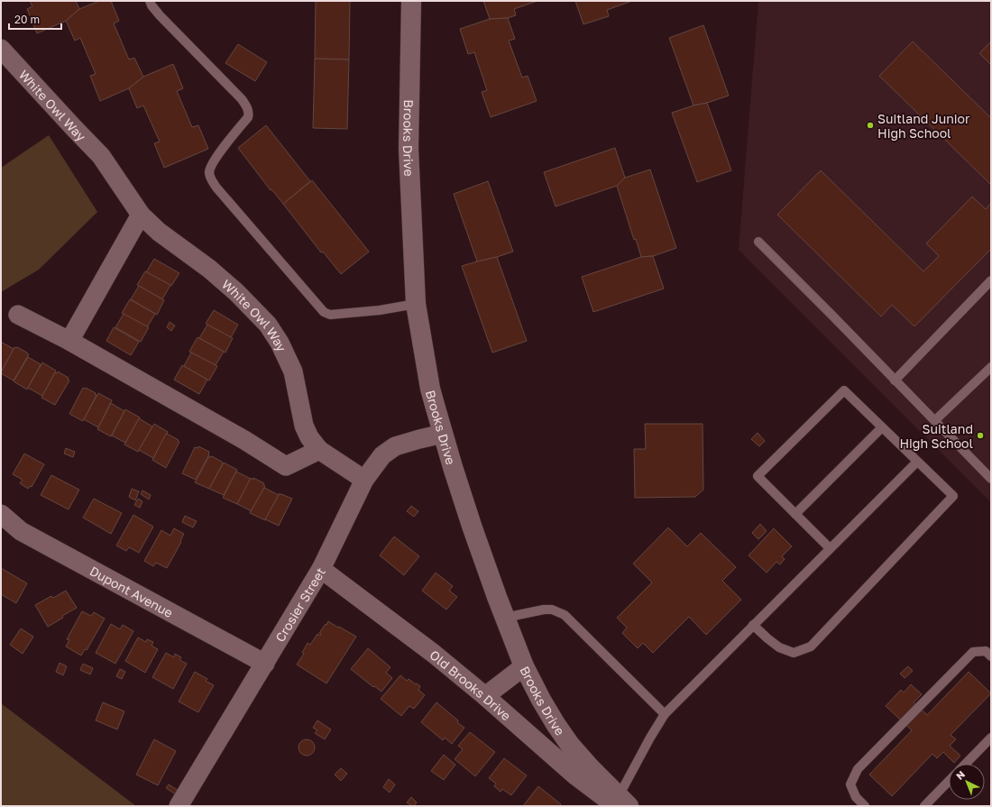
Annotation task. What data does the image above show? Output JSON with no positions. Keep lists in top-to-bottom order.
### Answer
{
  "streets": {
    "street": [
      "White Owl Way",
      "Brooks Drive",
      "Dupont Avenue",
      "Crosier Street",
      "Old Brooks Drive"
    ]
  },
  "crossings": [
    ["White Owl Way", "Crosier Street"],
    ["Brooks Drive", "Crosier Street"],
    ["Brooks Drive", "Old Brooks Drive"],
    ["Dupont Avenue", "Crosier Street"],
    ["Crosier Street", "Old Brooks Drive"]
  ],
  "places": ["Suitland Junior High School", "Suitland High School"],
  "scale_bar": "20 m",
  "north": "top left"
}
